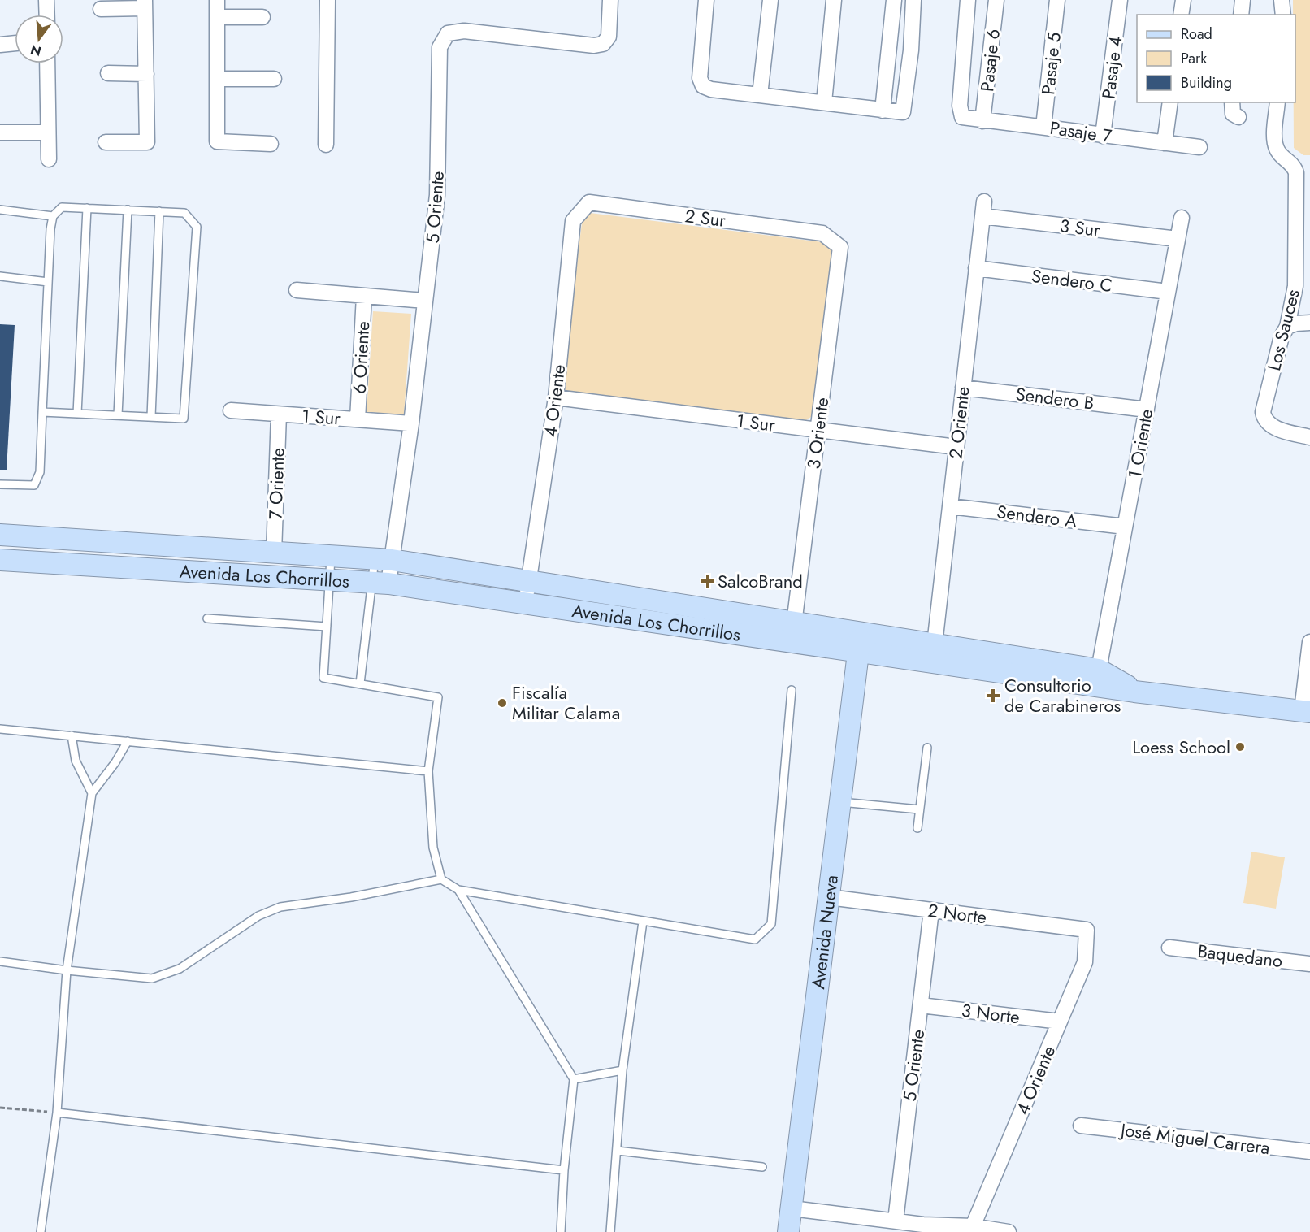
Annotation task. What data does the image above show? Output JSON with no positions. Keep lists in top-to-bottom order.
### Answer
{
  "streets": {
    "street": [
      "Pasaje 6",
      "Pasaje 5",
      "Pasaje 4",
      "Pasaje 7",
      "5 Oriente",
      "2 Sur",
      "3 Sur",
      "Sendero C",
      "Los Sauces",
      "6 Oriente",
      "Sendero B",
      "4 Oriente",
      "1 Sur",
      "2 Oriente",
      "3 Oriente",
      "1 Oriente",
      "7 Oriente",
      "Sendero A",
      "Avenida Los Chorrillos",
      "2 Norte",
      "Avenida Nueva",
      "Baquedano",
      "3 Norte",
      "José Miguel Carrera"
    ]
  },
  "crossings": [
    ["Pasaje 6", "Pasaje 7"],
    ["Pasaje 5", "Pasaje 7"],
    ["Pasaje 4", "Pasaje 7"],
    ["5 Oriente", "1 Sur"],
    ["5 Oriente", "Avenida Los Chorrillos"],
    ["5 Oriente", "2 Norte"],
    ["5 Oriente", "3 Norte"],
    ["2 Sur", "4 Oriente"],
    ["2 Sur", "3 Oriente"],
    ["3 Sur", "2 Oriente"],
    ["3 Sur", "1 Oriente"],
    ["Sendero C", "2 Oriente"],
    ["Sendero C", "1 Oriente"],
    ["6 Oriente", "1 Sur"],
    ["Sendero B", "2 Oriente"],
    ["Sendero B", "1 Oriente"],
    ["4 Oriente", "1 Sur"],
    ["4 Oriente", "Avenida Los Chorrillos"],
    ["4 Oriente", "2 Norte"],
    ["4 Oriente", "3 Norte"],
    ["1 Sur", "2 Oriente"],
    ["1 Sur", "3 Oriente"],
    ["1 Sur", "7 Oriente"],
    ["2 Oriente", "Sendero A"],
    ["2 Oriente", "Avenida Los Chorrillos"],
    ["3 Oriente", "Avenida Los Chorrillos"],
    ["1 Oriente", "Sendero A"],
    ["1 Oriente", "Avenida Los Chorrillos"],
    ["7 Oriente", "Avenida Los Chorrillos"],
    ["Avenida Los Chorrillos", "Avenida Nueva"],
    ["2 Norte", "Avenida Nueva"]
  ],
  "places": {
    "health": ["SalcoBrand", "Consultorio de Carabineros"],
    "other": ["Fiscalía Militar Calama", "Loess School"]
  },
  "legend": ["Road", "Park", "Building"],
  "north": "bottom"
}
